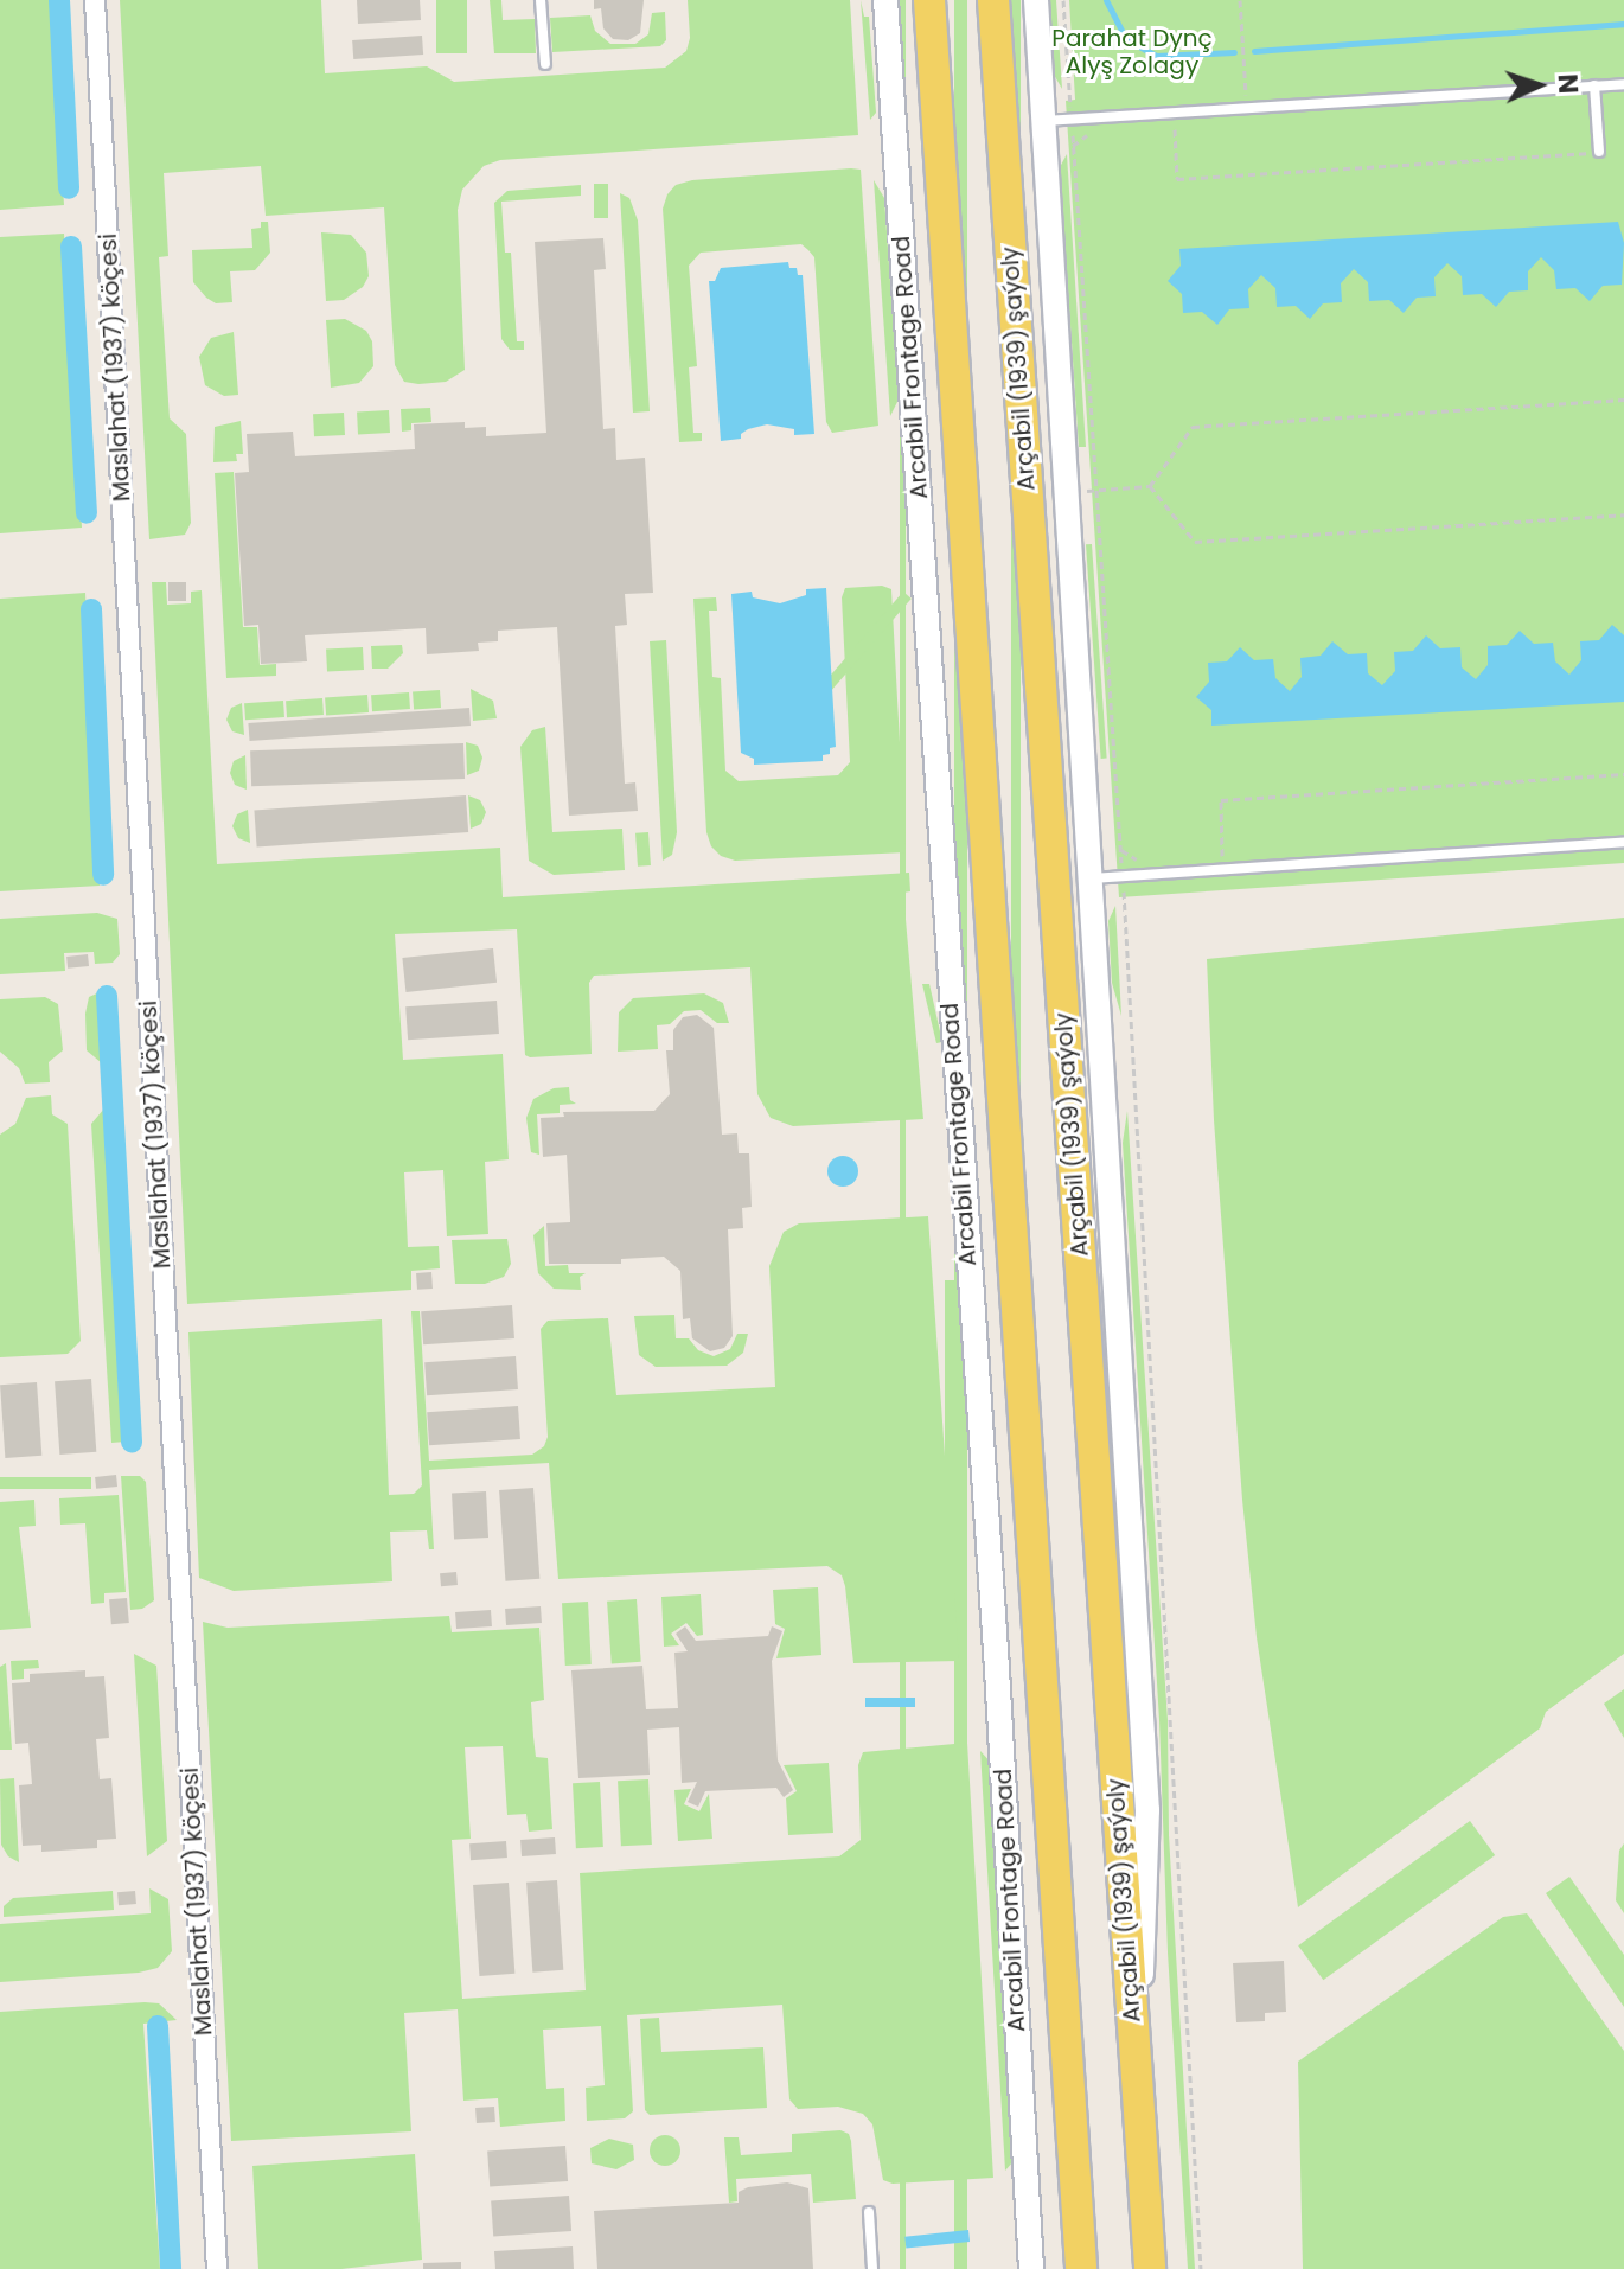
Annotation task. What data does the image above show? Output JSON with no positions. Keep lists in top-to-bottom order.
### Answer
{
  "streets": {
    "main road": ["Arçabil (1939) şaýoly"],
    "street": ["Maslahat (1937) köçesi", "Arcabil Frontage Road"]
  },
  "parks": ["Parahat Dynç Alyş Zolagy"],
  "north": "right"
}
